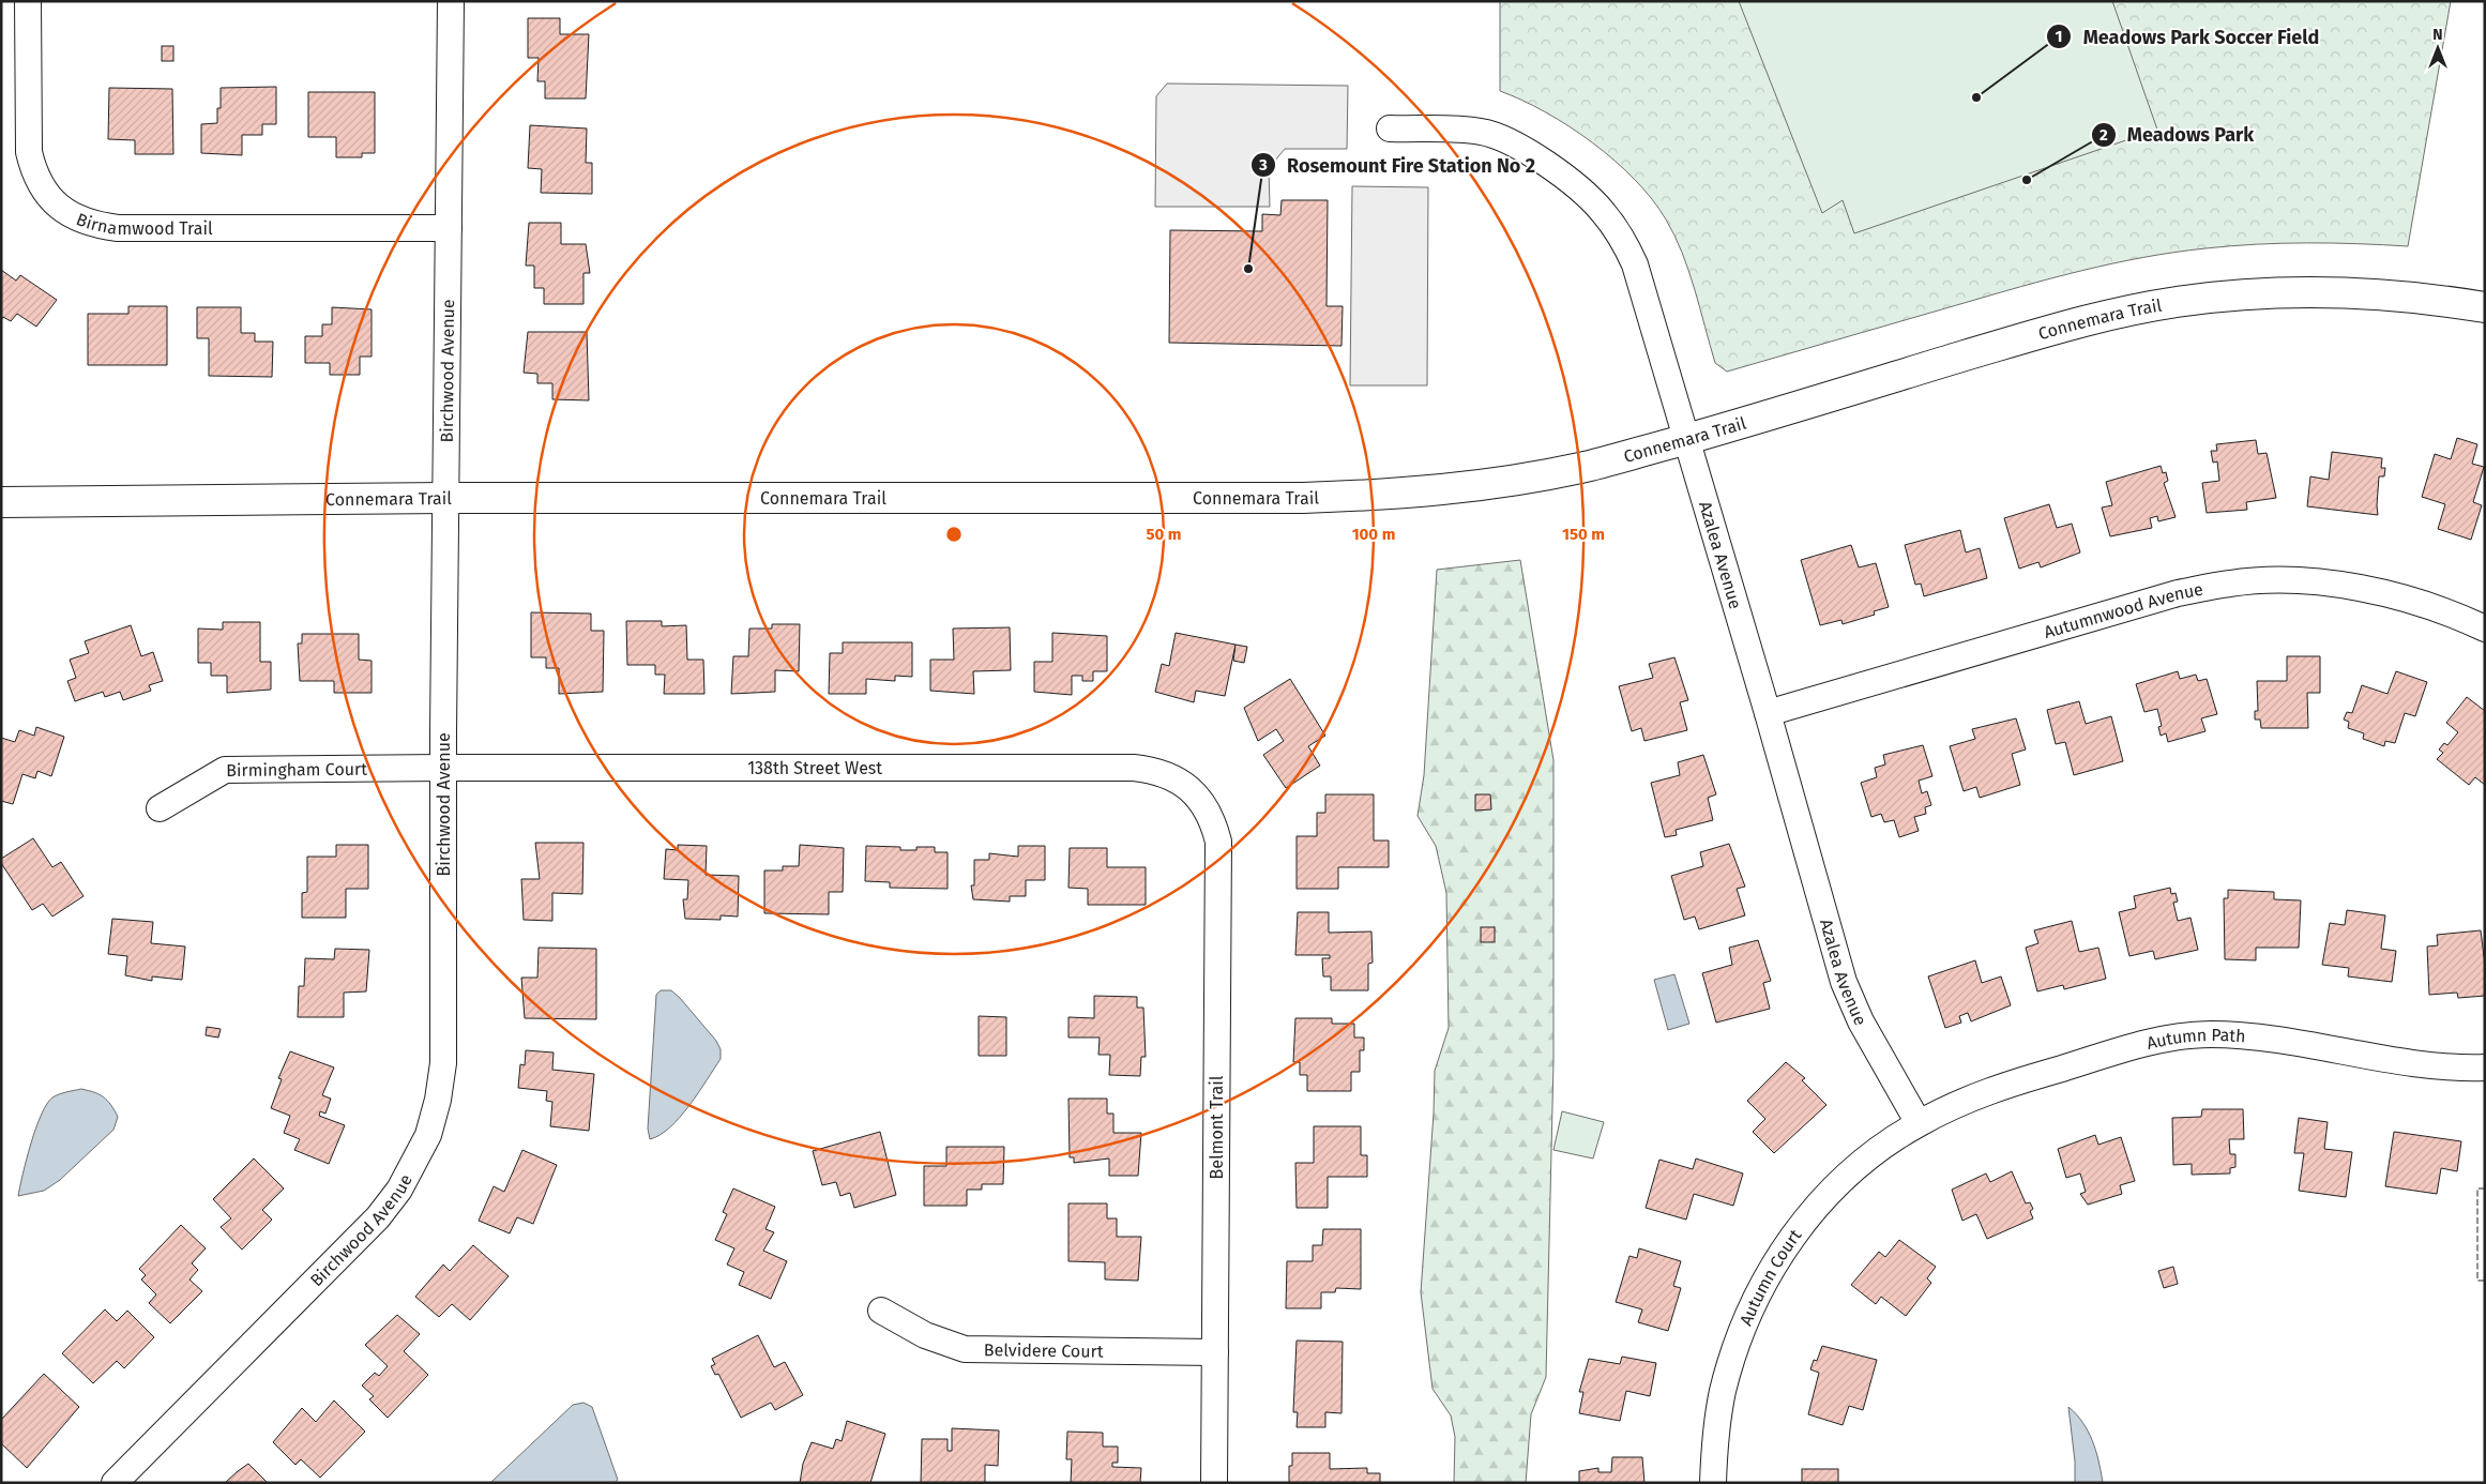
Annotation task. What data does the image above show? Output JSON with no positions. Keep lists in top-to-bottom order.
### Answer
{
  "streets": {
    "street": [
      "Birnamwood Trail",
      "Connemara Trail",
      "Birchwood Avenue",
      "Azalea Avenue",
      "Autumnwood Avenue",
      "138th Street West",
      "Birmingham Court",
      "Autumn Path",
      "Belmont Trail",
      "Autumn Court",
      "Belvidere Court"
    ]
  },
  "crossings": [
    ["Birnamwood Trail", "Birchwood Avenue"],
    ["Connemara Trail", "Birchwood Avenue"],
    ["Connemara Trail", "Azalea Avenue"],
    ["Birchwood Avenue", "138th Street West"],
    ["Birchwood Avenue", "Birmingham Court"],
    ["Azalea Avenue", "Autumnwood Avenue"],
    ["Azalea Avenue", "Autumn Path"],
    ["Azalea Avenue", "Autumn Court"],
    ["138th Street West", "Birmingham Court"],
    ["138th Street West", "Belmont Trail"],
    ["Autumn Path", "Autumn Court"],
    ["Belmont Trail", "Belvidere Court"]
  ],
  "places": ["Meadows Park Soccer Field", "Meadows Park", "Rosemount Fire Station No 2"],
  "north": "top",
  "rings": ["50 m", "100 m", "150 m"]
}
